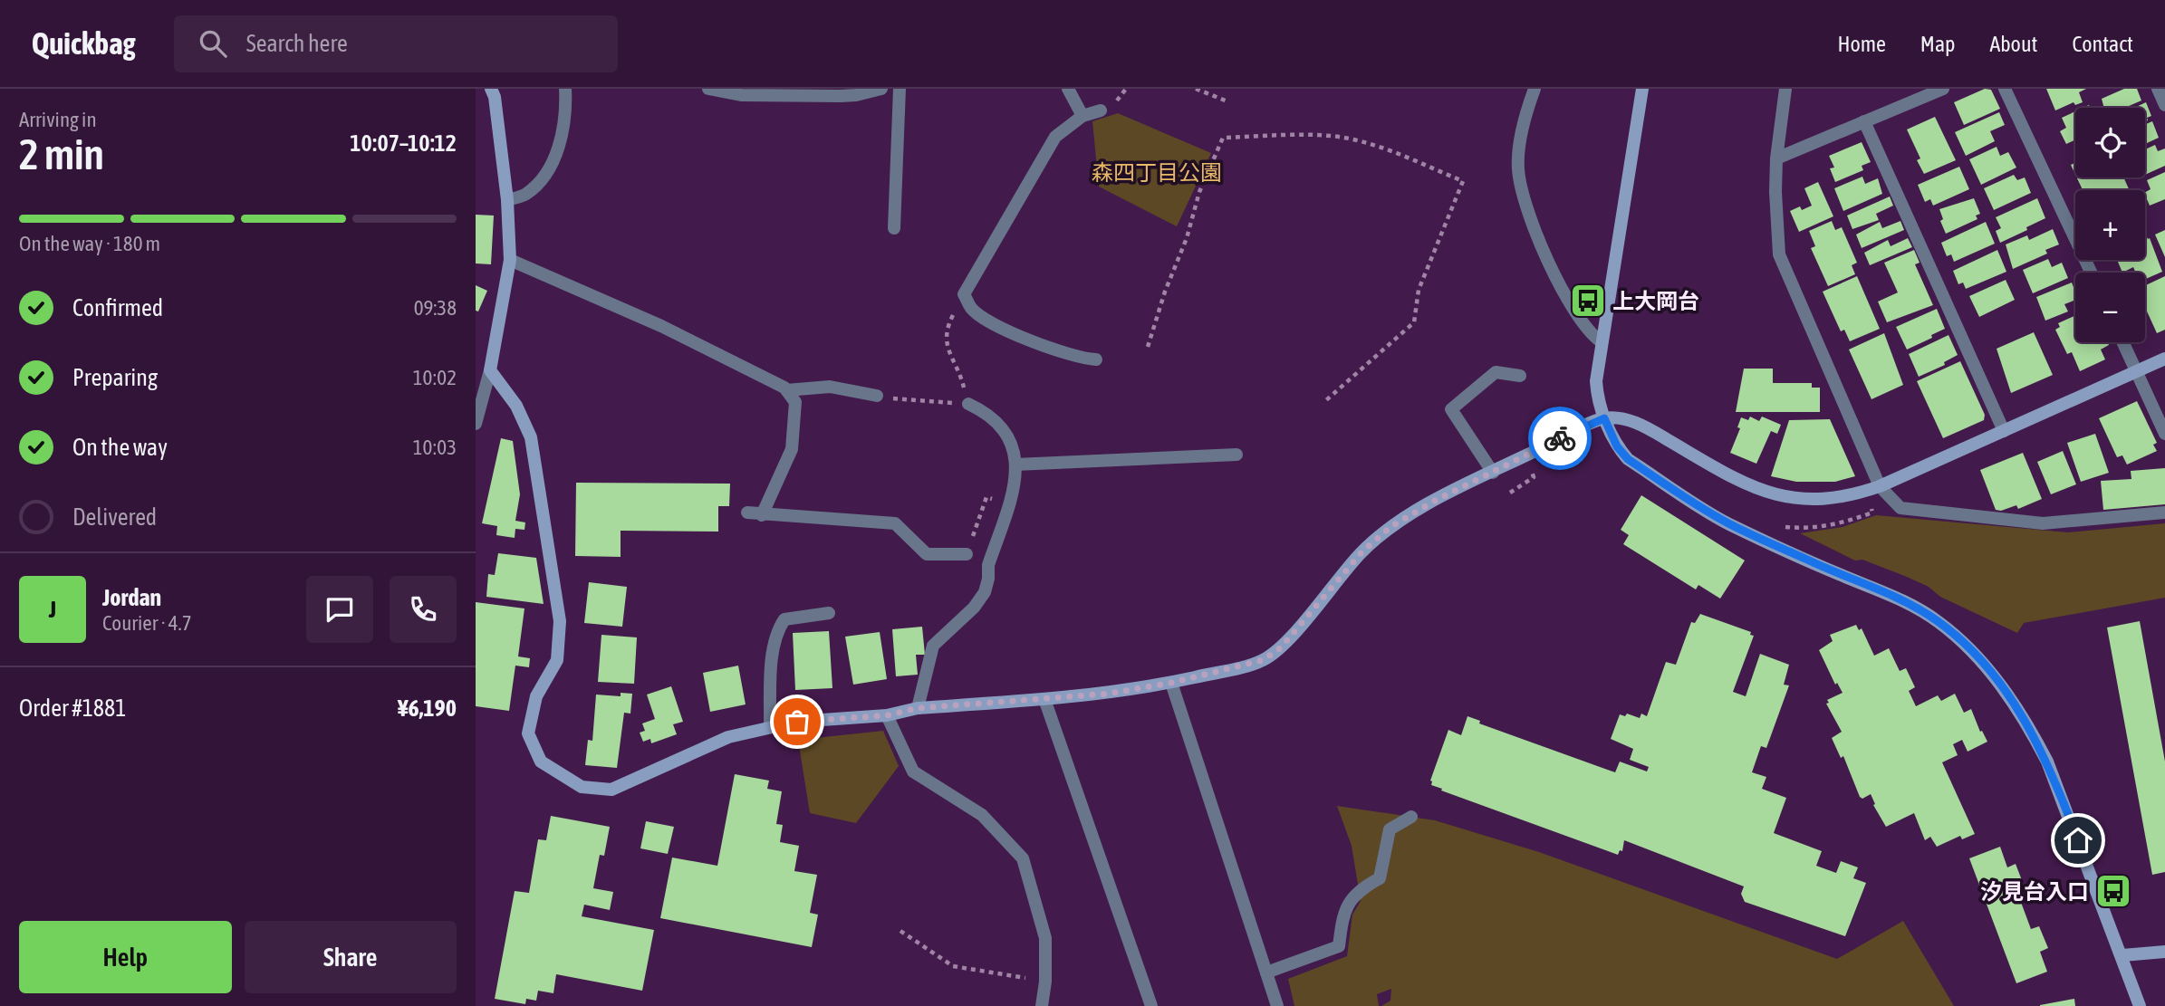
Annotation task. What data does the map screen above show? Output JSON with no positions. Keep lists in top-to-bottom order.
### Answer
{
  "parks": ["森四丁目公園"],
  "places": {
    "bus stop": ["上大岡台", "汐見台入口"]
  },
  "page": {
    "header": "Quickbag",
    "search": "Search here",
    "nav": [
      "Home",
      "Map",
      "About",
      "Contact"
    ],
    "heading": ["2 min", "Arriving in", "10:07–10:12"],
    "panel": [
      "Jordan",
      "Courier · 4.7",
      "Order #1881",
      "¥6,190"
    ],
    "map_buttons": ["+", "−"],
    "bar": "On the way · 180 m",
    "list": [
      ["Confirmed", "09:38"],
      ["Preparing", "10:02"],
      ["On the way", "10:03"],
      "Delivered"
    ],
    "round": "J",
    "buttons": ["Help", "Share"]
  }
}
